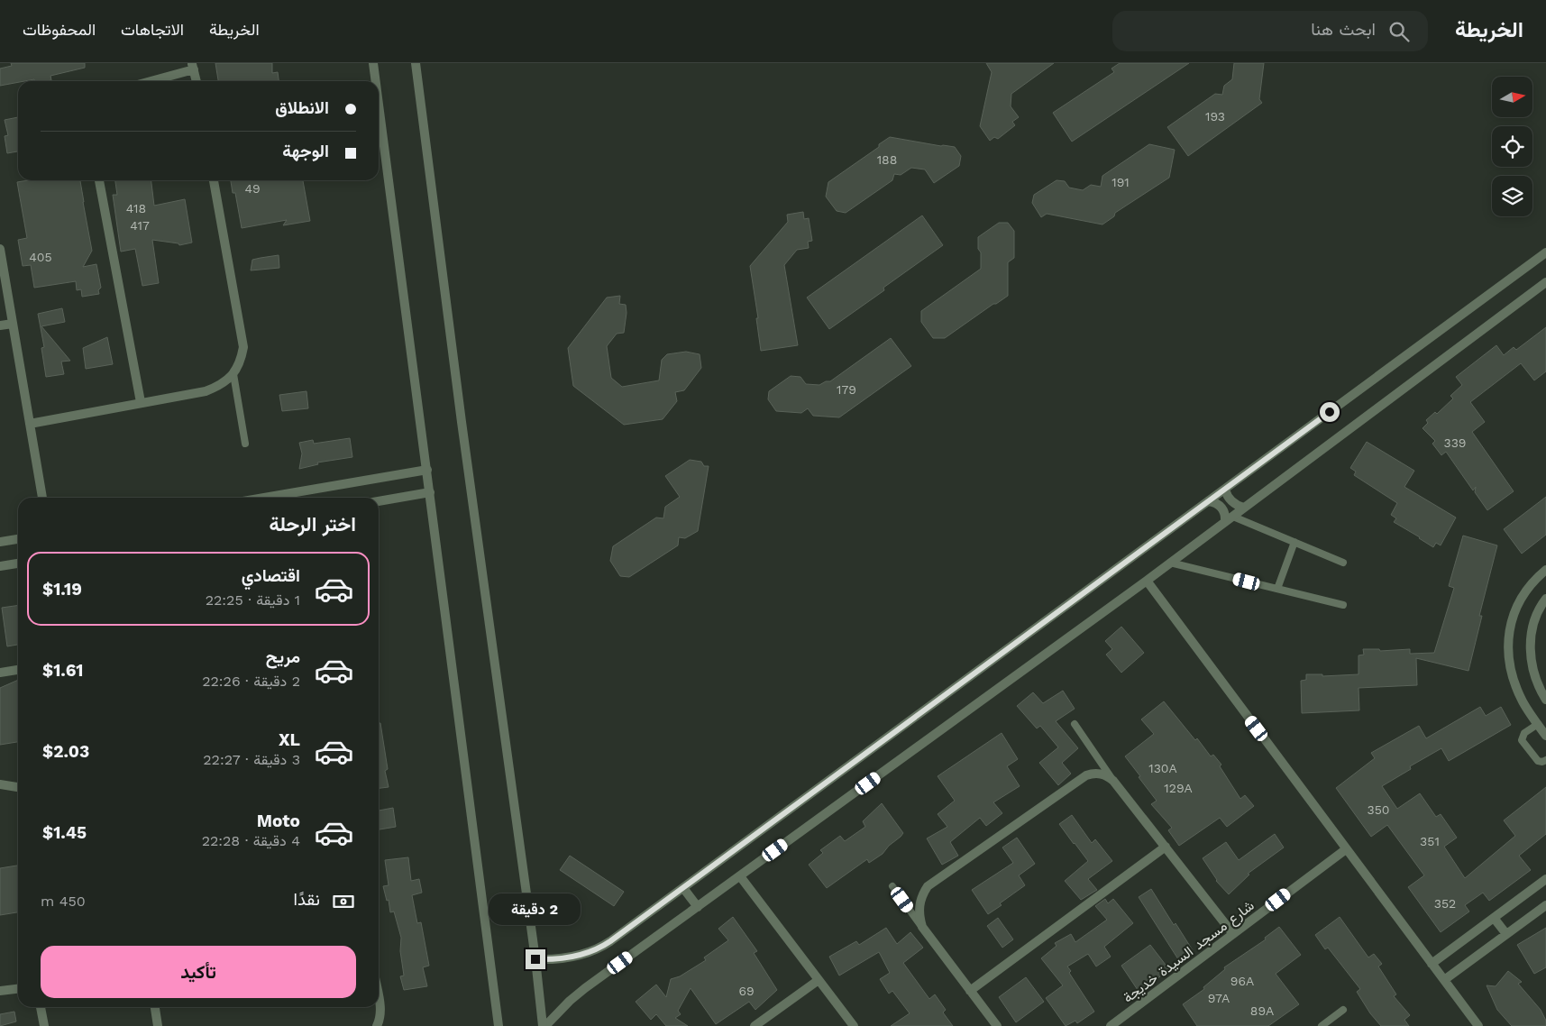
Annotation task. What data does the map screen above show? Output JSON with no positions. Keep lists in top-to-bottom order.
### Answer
{
  "streets": {
    "street": ["شارع مسجد السيدة خديجة"]
  },
  "house_numbers": [
    "193",
    "188",
    "191",
    "49",
    "418",
    "417",
    "405",
    "179",
    "339",
    "130A",
    "129A",
    "350",
    "351",
    "352",
    "96A",
    "69",
    "97A",
    "89A"
  ],
  "north": "right",
  "page": {
    "header": "الخريطة",
    "search": "ابحث هنا",
    "nav": ["الخريطة", "الاتجاهات", "المحفوظات"],
    "banner": ["الانطلاق", "الوجهة"],
    "heading": "اختر الرحلة",
    "list": [
      {
        "name": "اقتصادي",
        "note": "1 دقيقة · 22:25",
        "value": "$1.19"
      },
      {
        "name": "مريح",
        "note": "2 دقيقة · 22:26",
        "value": "$1.61"
      },
      {
        "name": "XL",
        "note": "3 دقيقة · 22:27",
        "value": "$2.03"
      },
      {
        "name": "Moto",
        "note": "4 دقيقة · 22:28",
        "value": "$1.45"
      }
    ],
    "pay": ["نقدًا", "450 m"],
    "bubble": "2 دقيقة",
    "buttons": "تأكيد"
  }
}
